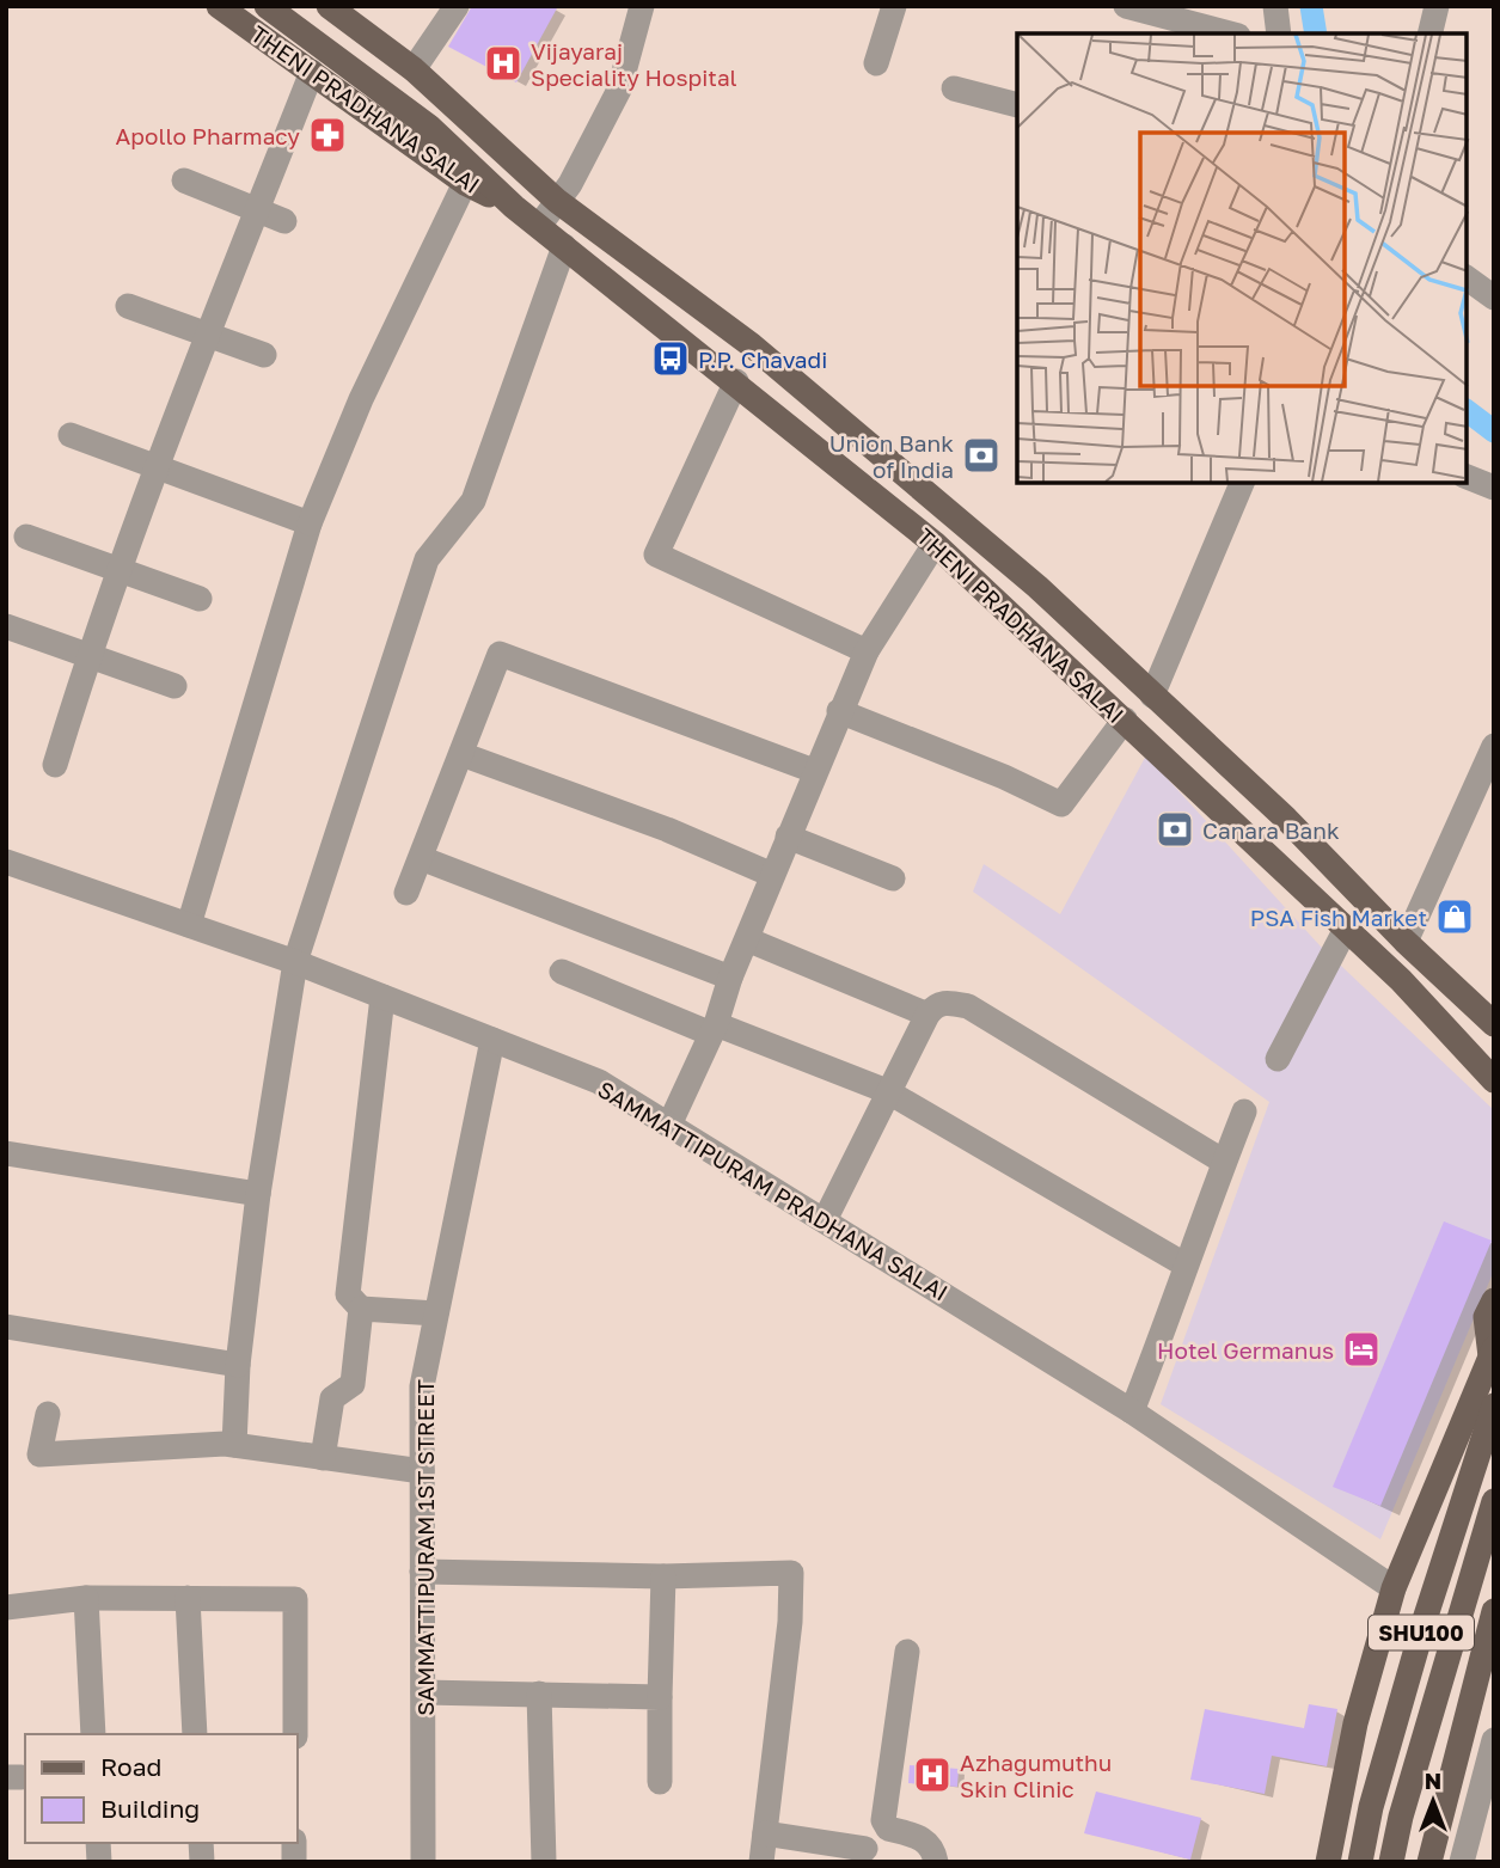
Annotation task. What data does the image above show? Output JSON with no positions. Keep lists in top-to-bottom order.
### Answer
{
  "streets": {
    "main road": ["THENI PRADHANA SALAI", "SHU100"],
    "street": ["SAMMATTIPURAM PRADHANA SALAI", "SAMMATTIPURAM 1ST STREET"]
  },
  "crossings": [
    ["SAMMATTIPURAM PRADHANA SALAI", "SAMMATTIPURAM 1ST STREET"]
  ],
  "places": {
    "hospital": ["Vijayaraj Speciality Hospital", "Azhagumuthu Skin Clinic"],
    "pharmacy": ["Apollo Pharmacy"],
    "bus stop": ["P.P. Chavadi"],
    "bank": ["Union Bank of India", "Canara Bank"],
    "shop": ["PSA Fish Market"],
    "hotel": ["Hotel Germanus"]
  },
  "legend": ["Road", "Building"],
  "north": "top"
}
